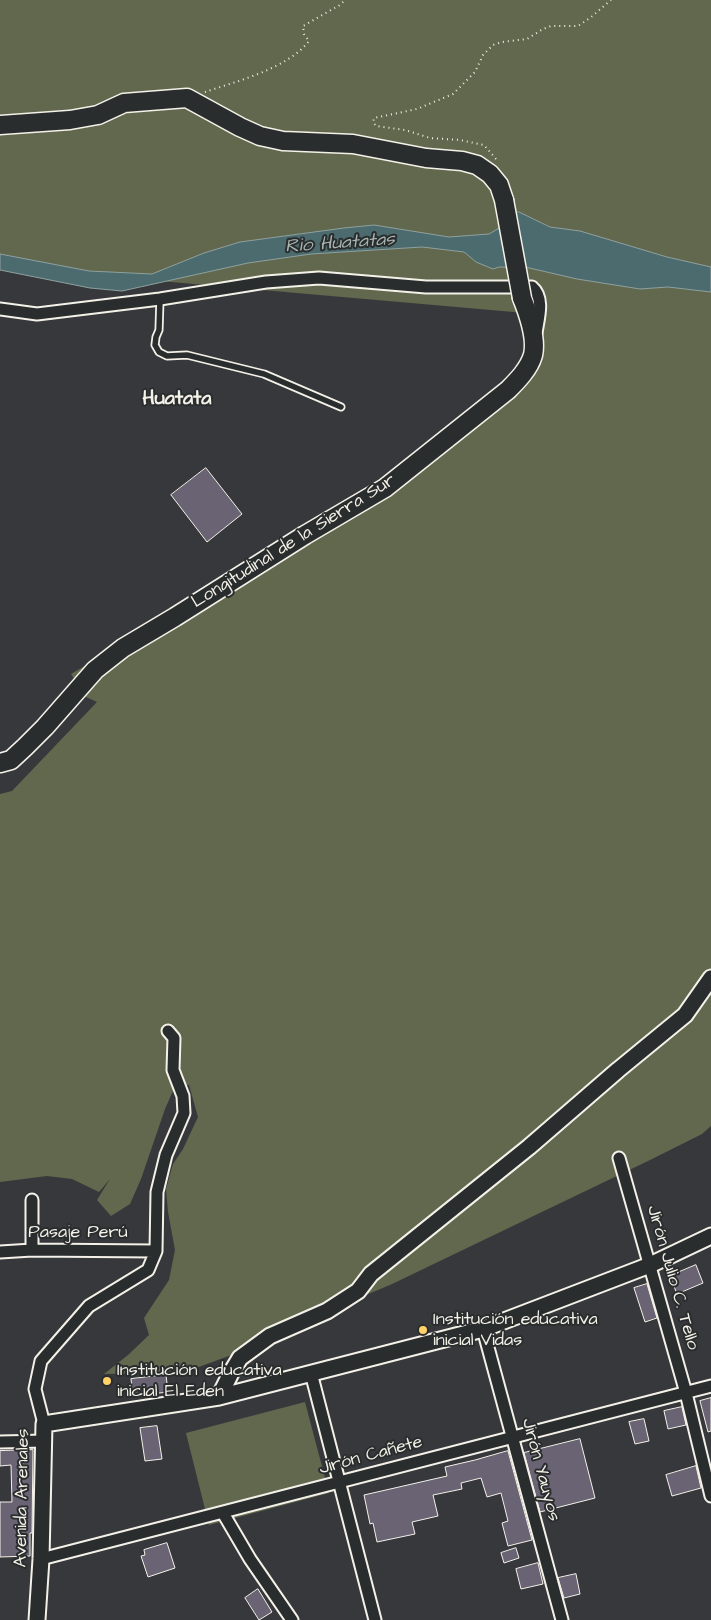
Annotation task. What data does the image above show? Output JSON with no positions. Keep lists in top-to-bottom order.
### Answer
{
  "streets": {
    "main road": ["Longitudinal de la Sierra Sur", "Avenida Arenales"],
    "street": [
      "Pasaje Perú",
      "Jirón Julio C. Tello",
      "Jirón Cañete",
      "Jirón Yauyos"
    ]
  },
  "crossings": [
    ["Pasaje Perú", "Avenida Arenales"],
    ["Jirón Julio C. Tello", "Jirón Cañete"],
    ["Jirón Cañete", "Jirón Yauyos"],
    ["Jirón Cañete", "Avenida Arenales"]
  ],
  "districts": ["Huatata"],
  "water": ["Rio Huatatas"],
  "places": ["Institución educativa inicial Vidas", "Institución educativa inicial El Eden"]
}
